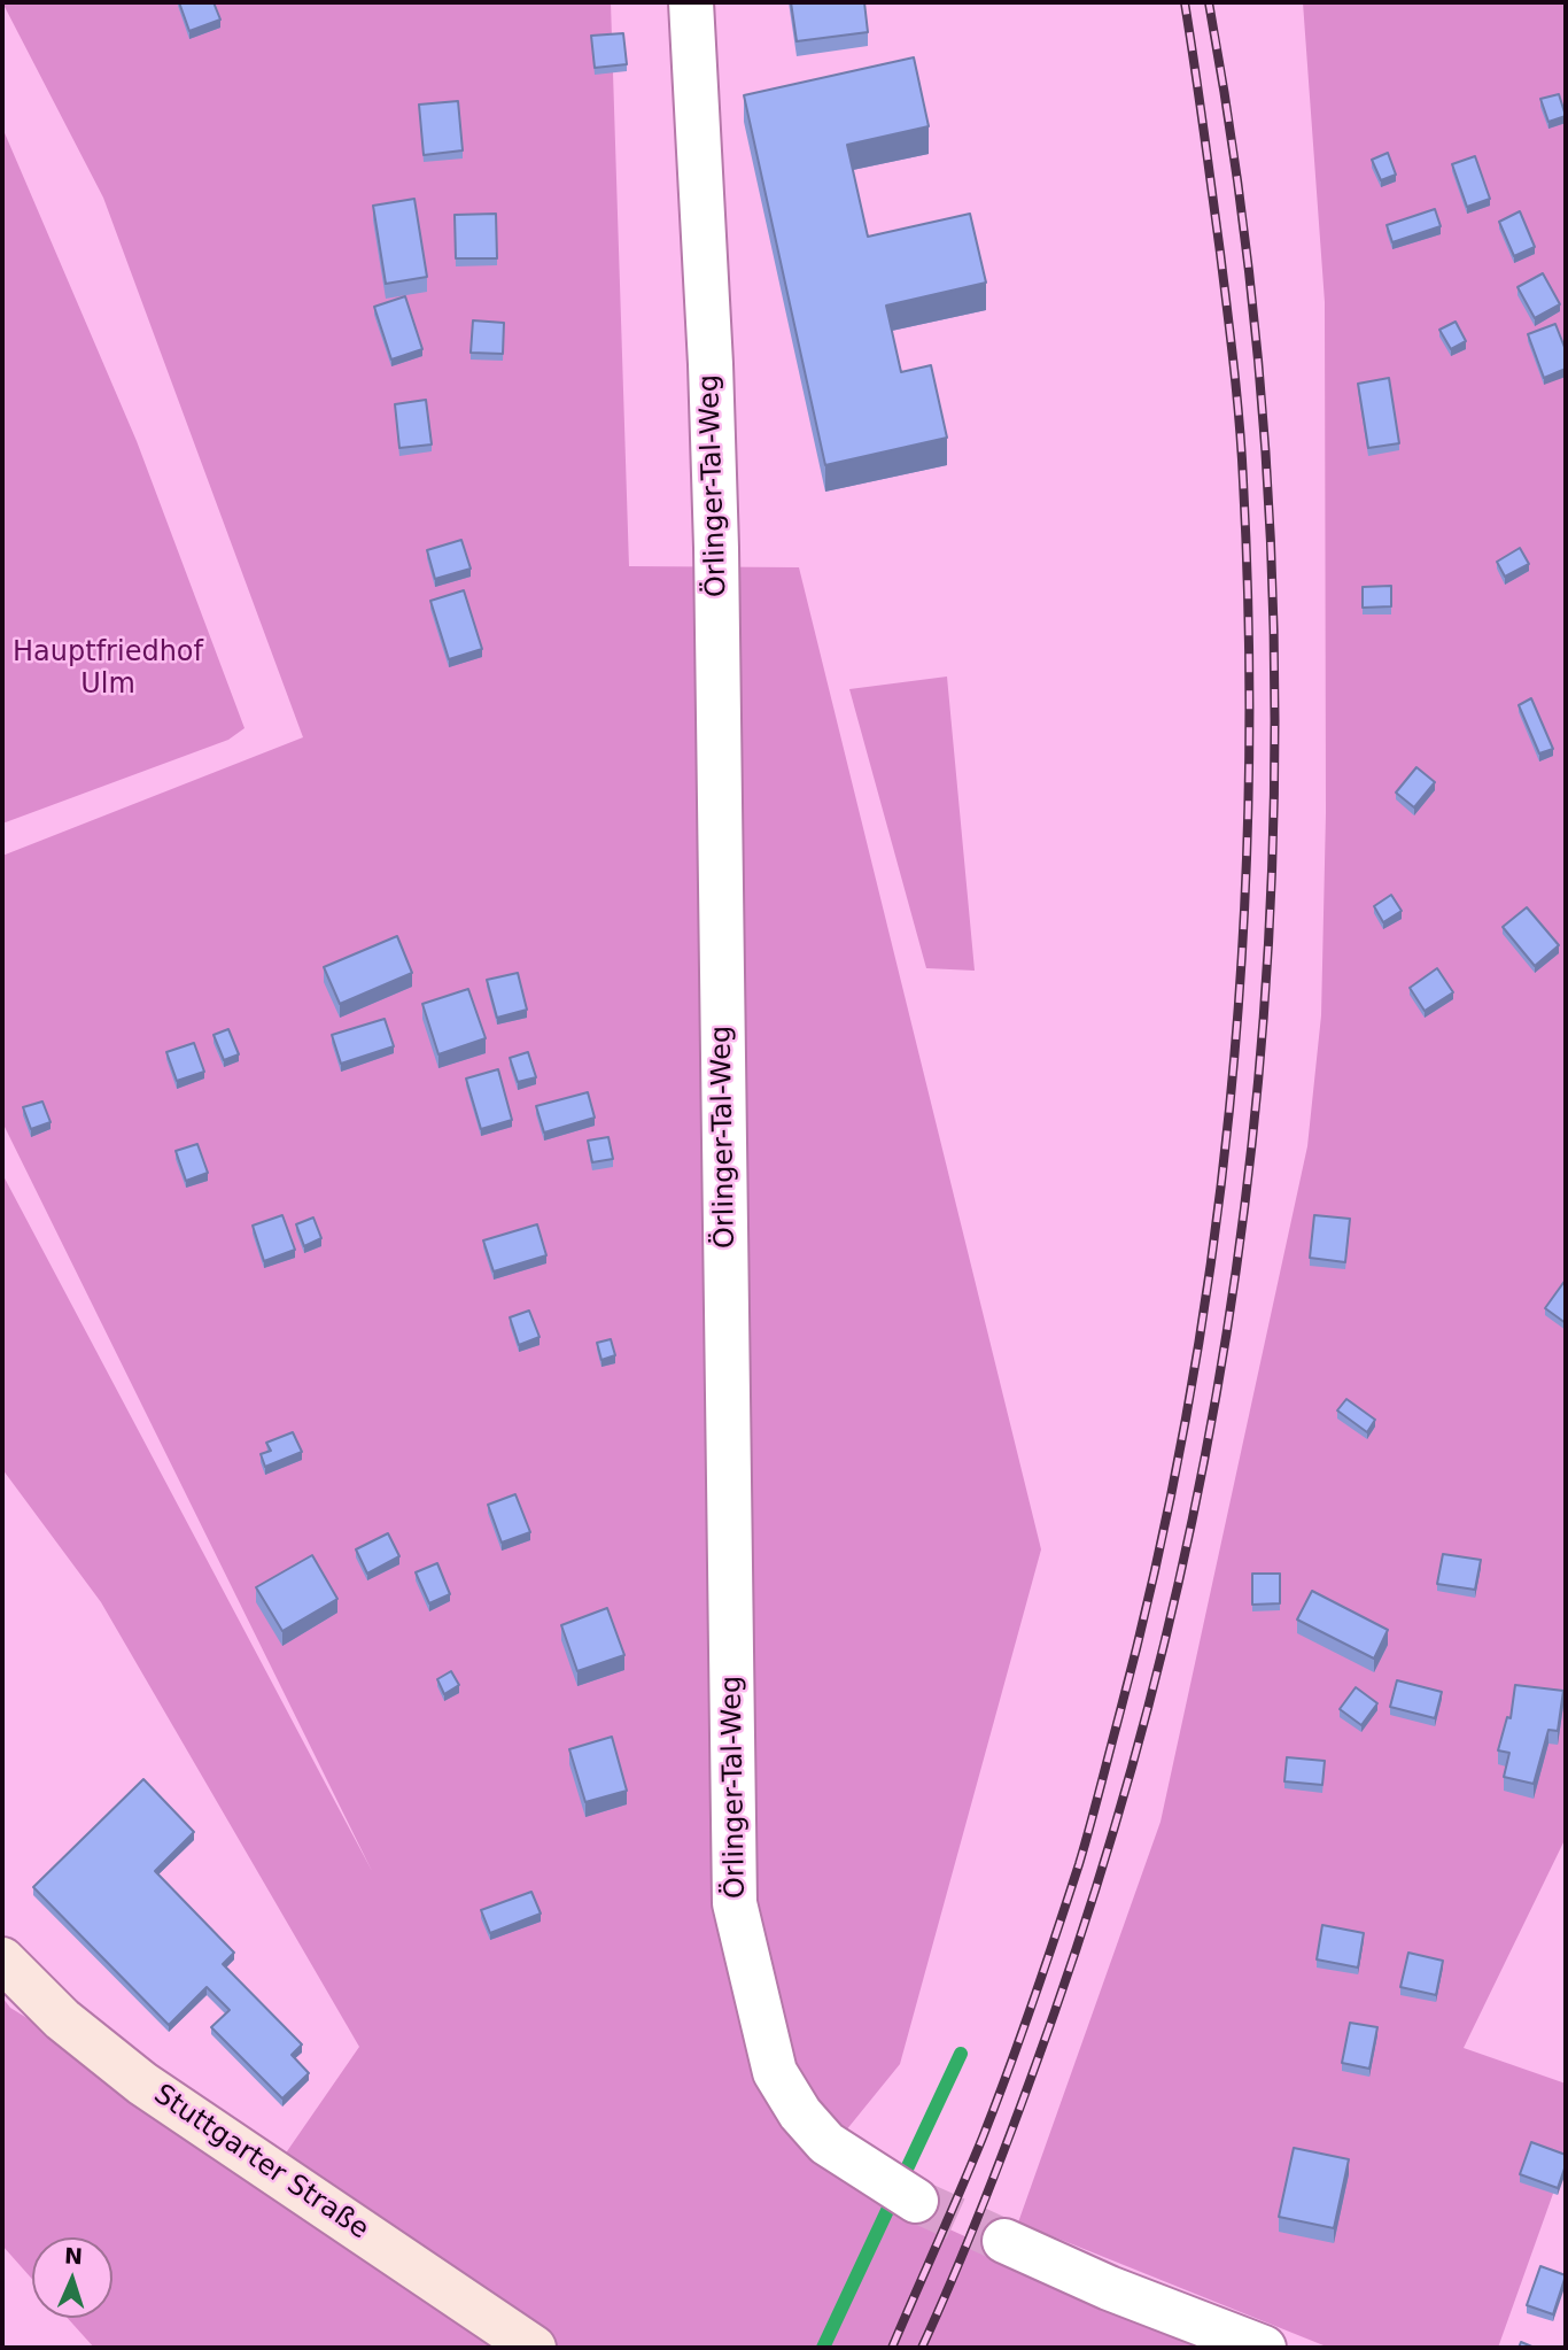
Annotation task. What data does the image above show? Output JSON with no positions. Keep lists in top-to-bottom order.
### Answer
{
  "streets": {
    "main road": ["Stuttgarter Straße"],
    "street": ["Örlinger-Tal-Weg"]
  },
  "parks": ["Hauptfriedhof Ulm"],
  "north": "top"
}
